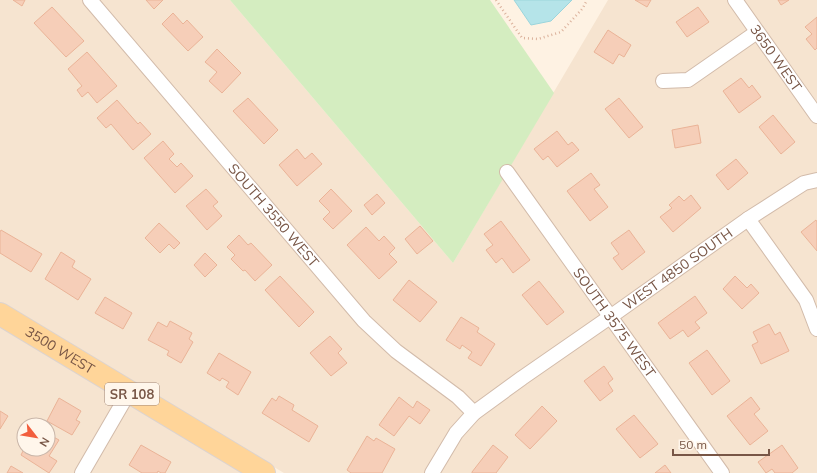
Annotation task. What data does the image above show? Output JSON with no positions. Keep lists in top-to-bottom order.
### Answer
{
  "streets": {
    "main road": ["3500 WEST", "SR 108"],
    "street": [
      "3650 WEST",
      "SOUTH 3550 WEST",
      "WEST 4850 SOUTH",
      "SOUTH 3575 WEST"
    ]
  },
  "crossings": [
    ["SOUTH 3550 WEST", "WEST 4850 SOUTH"],
    ["WEST 4850 SOUTH", "SOUTH 3575 WEST"]
  ],
  "scale_bar": "50 m",
  "north": "bottom right"
}
